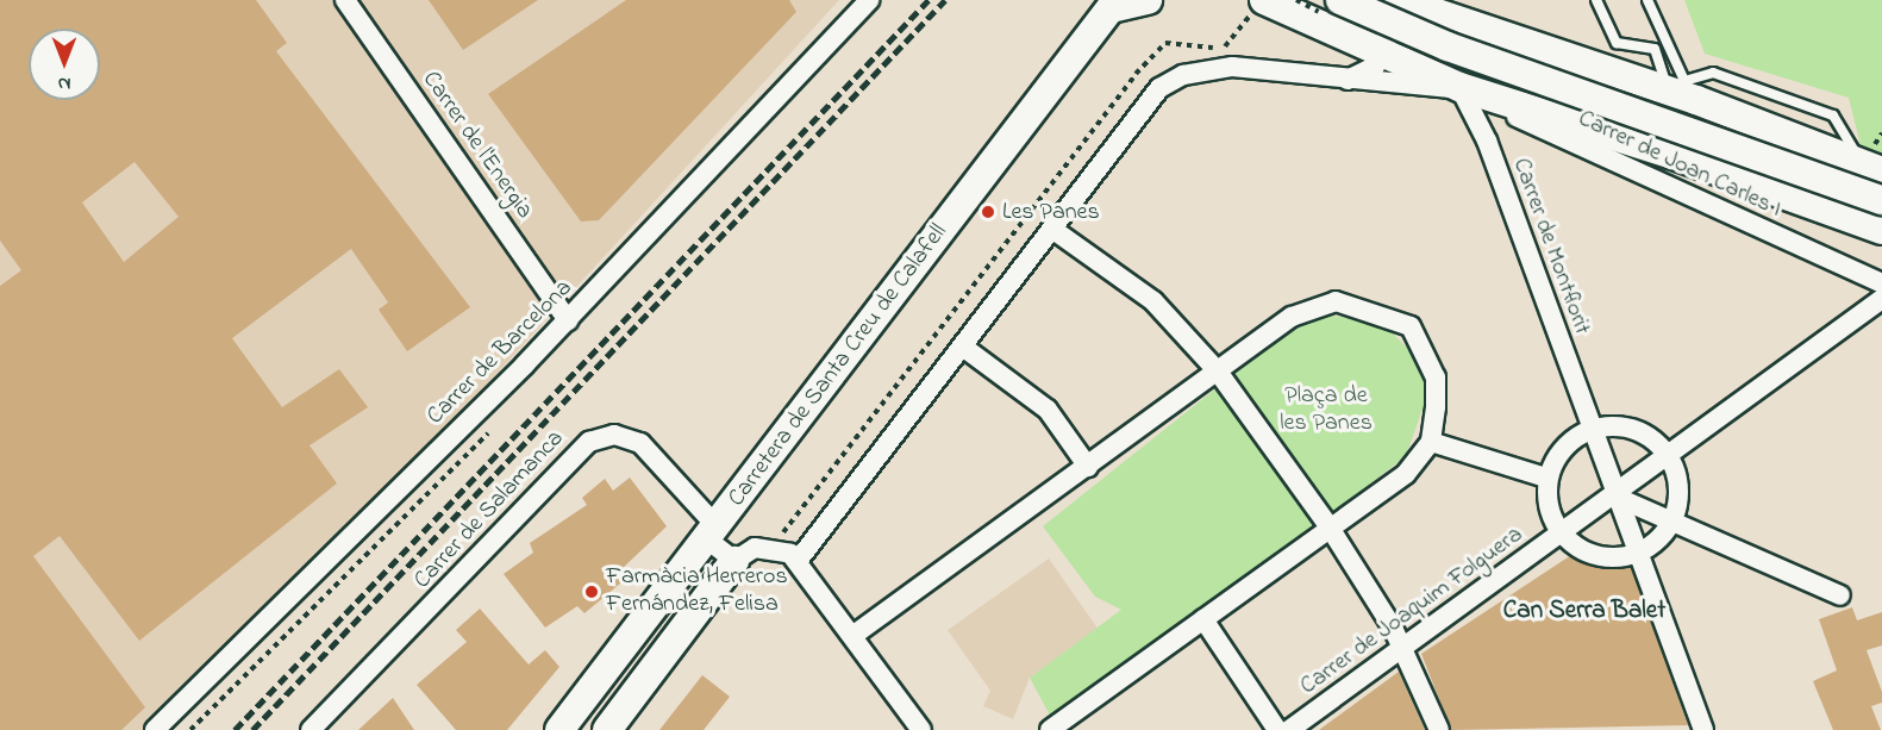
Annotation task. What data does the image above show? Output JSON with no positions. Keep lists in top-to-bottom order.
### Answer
{
  "streets": {
    "street": [
      "Carrer de l'Energia",
      "Carrer de Joan Carles I",
      "Carrer de Montflorit",
      "Carrer de Barcelona",
      "Carretera de Santa Creu de Calafell",
      "Carrer de Salamanca",
      "Carrer de Joaquim Folguera"
    ]
  },
  "crossings": [
    ["Carrer de l'Energia", "Carrer de Barcelona"],
    ["Carrer de Joan Carles I", "Carrer de Montflorit"],
    ["Carrer de Montflorit", "Carrer de Joaquim Folguera"],
    ["Carretera de Santa Creu de Calafell", "Carrer de Salamanca"]
  ],
  "districts": ["Can Serra Balet"],
  "parks": ["Plaça de les Panes"],
  "places": ["Les Panes", "Farmàcia Herreros Fernández, Felisa"],
  "north": "bottom"
}
